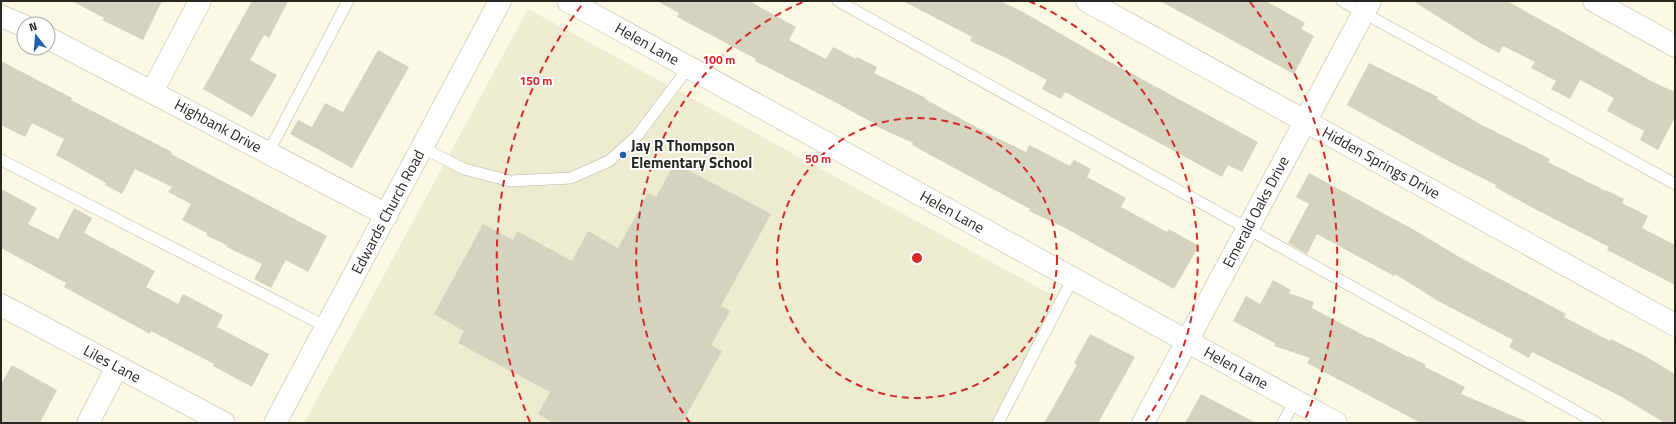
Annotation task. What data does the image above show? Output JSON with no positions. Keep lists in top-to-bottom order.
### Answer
{
  "streets": {
    "street": [
      "Helen Lane",
      "Highbank Drive",
      "Hidden Springs Drive",
      "Edwards Church Road",
      "Emerald Oaks Drive",
      "Liles Lane"
    ]
  },
  "crossings": [
    ["Helen Lane", "Emerald Oaks Drive"],
    ["Highbank Drive", "Edwards Church Road"],
    ["Hidden Springs Drive", "Emerald Oaks Drive"]
  ],
  "places": ["Jay R Thompson Elementary School"],
  "north": "top",
  "rings": ["100 m", "150 m", "50 m"]
}
